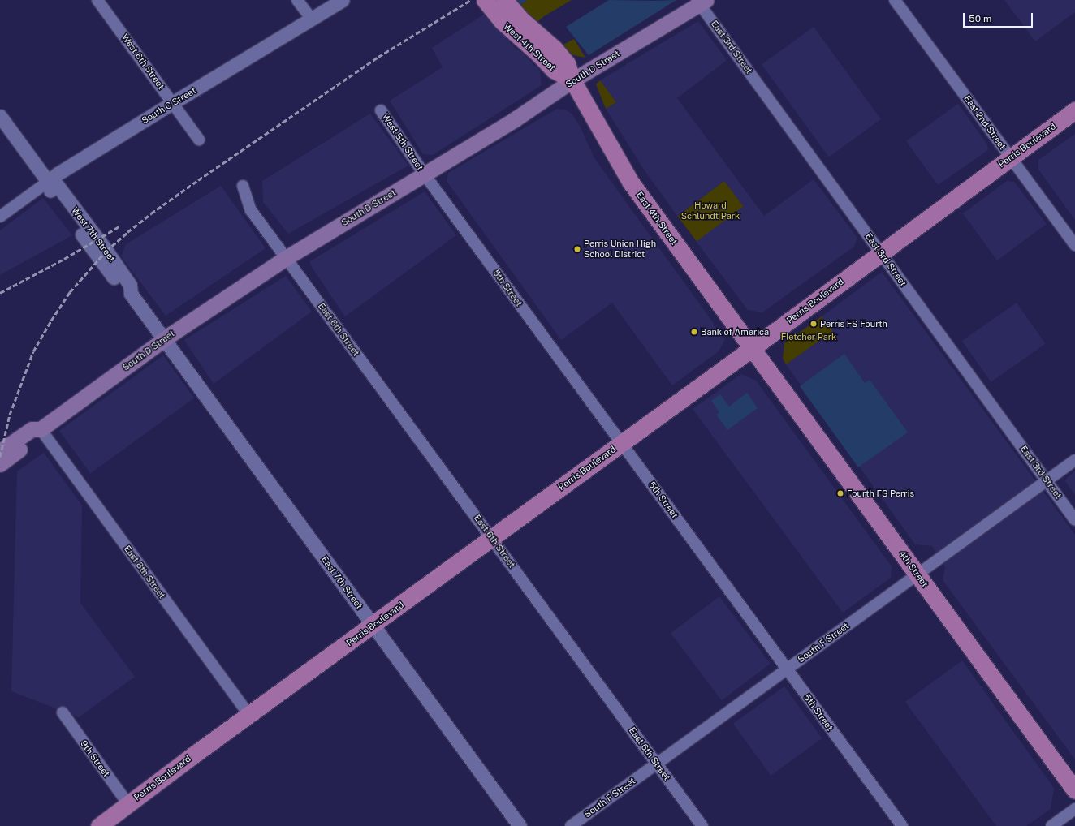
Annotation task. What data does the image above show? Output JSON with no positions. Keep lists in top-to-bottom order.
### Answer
{
  "streets": {
    "main road": [
      "West 4th Street",
      "South D Street",
      "Perris Boulevard",
      "East 4th Street",
      "4th Street"
    ],
    "street": [
      "East 3rd Street",
      "West 6th Street",
      "South C Street",
      "East 2nd Street",
      "West 5th Street",
      "West 7th Street",
      "5th Street",
      "East 6th Street",
      "East 8th Street",
      "East 7th Street",
      "South F Street",
      "9th Street"
    ]
  },
  "crossings": [
    ["West 4th Street", "South D Street"],
    ["West 4th Street", "East 4th Street"],
    ["East 3rd Street", "South D Street"],
    ["East 3rd Street", "Perris Boulevard"],
    ["East 3rd Street", "South F Street"],
    ["West 6th Street", "South C Street"],
    ["South D Street", "West 5th Street"],
    ["South D Street", "East 4th Street"],
    ["South D Street", "West 7th Street"],
    ["South D Street", "5th Street"],
    ["South D Street", "East 6th Street"],
    ["South D Street", "East 8th Street"],
    ["South D Street", "East 7th Street"],
    ["South C Street", "West 7th Street"],
    ["East 2nd Street", "Perris Boulevard"],
    ["West 5th Street", "5th Street"],
    ["Perris Boulevard", "East 4th Street"],
    ["Perris Boulevard", "5th Street"],
    ["Perris Boulevard", "East 6th Street"],
    ["Perris Boulevard", "4th Street"],
    ["Perris Boulevard", "East 8th Street"],
    ["Perris Boulevard", "East 7th Street"],
    ["Perris Boulevard", "9th Street"],
    ["East 4th Street", "4th Street"],
    ["West 7th Street", "East 7th Street"],
    ["5th Street", "South F Street"],
    ["East 6th Street", "South F Street"],
    ["4th Street", "South F Street"]
  ],
  "parks": ["Howard Schlundt Park", "Fletcher Park"],
  "places": [
    "Perris Union High School District",
    "Perris FS Fourth",
    "Bank of America",
    "Fourth FS Perris"
  ],
  "scale_bar": "50 m"
}
